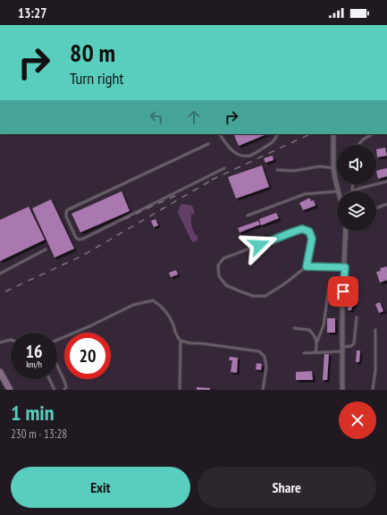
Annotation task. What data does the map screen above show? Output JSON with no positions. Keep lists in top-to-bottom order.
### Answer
{
  "page": {
    "status": "13:27",
    "turn": ["80 m", "Turn right"],
    "speed": "16 km/h",
    "limit": "20",
    "heading": ["1 min", "230 m · 13:28"],
    "buttons": ["Exit", "Share"]
  }
}
